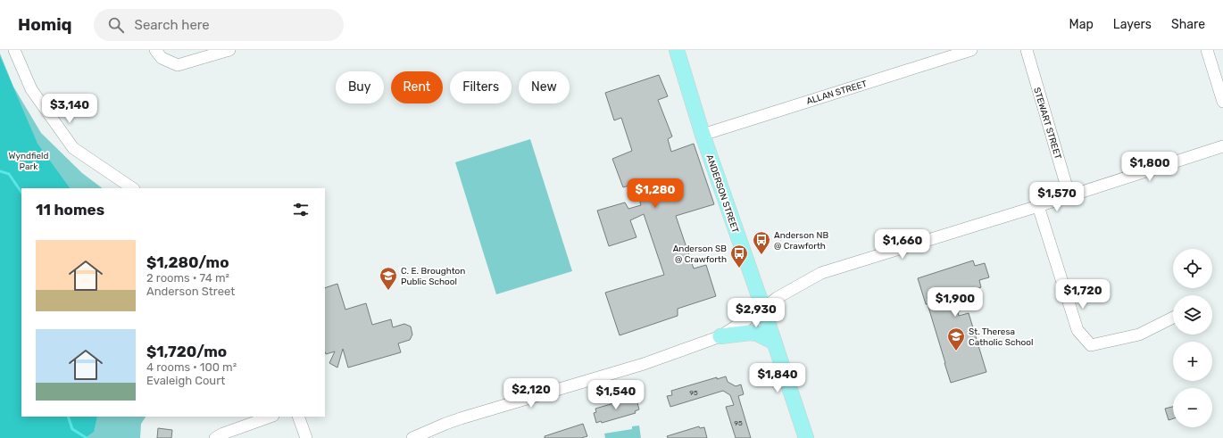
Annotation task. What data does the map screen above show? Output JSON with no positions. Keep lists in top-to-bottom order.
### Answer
{
  "streets": {
    "main road": ["ANDERSON STREET"],
    "street": ["ALLAN STREET", "STEWART STREET"]
  },
  "crossings": [
    ["ALLAN STREET", "ANDERSON STREET"]
  ],
  "parks": ["Wyndfield Park"],
  "places": {
    "bus stop": ["Anderson NB @ Crawforth", "Anderson SB @ Crawforth"],
    "school or university": ["C. E. Broughton Public School", "St. Theresa Catholic School"]
  },
  "house_numbers": ["95", "95"],
  "page": {
    "header": "Homiq",
    "search": "Search here",
    "nav": ["Map", "Layers", "Share"],
    "chip": [
      "Buy",
      "Rent",
      "Filters",
      "New"
    ],
    "price": [
      "$3,140",
      "$1,800",
      "$1,280",
      "$1,570",
      "$1,660",
      "$1,720",
      "$1,900",
      "$2,930",
      "$1,840",
      "$2,120",
      "$1,540"
    ],
    "heading": "11 homes",
    "list": [
      {
        "name": "$1,280/mo",
        "note": "2 rooms · 74 m² · Anderson Street"
      },
      {
        "name": "$1,720/mo",
        "note": "4 rooms · 100 m² · Evaleigh Court"
      }
    ],
    "map_buttons": ["+", "−"]
  }
}
